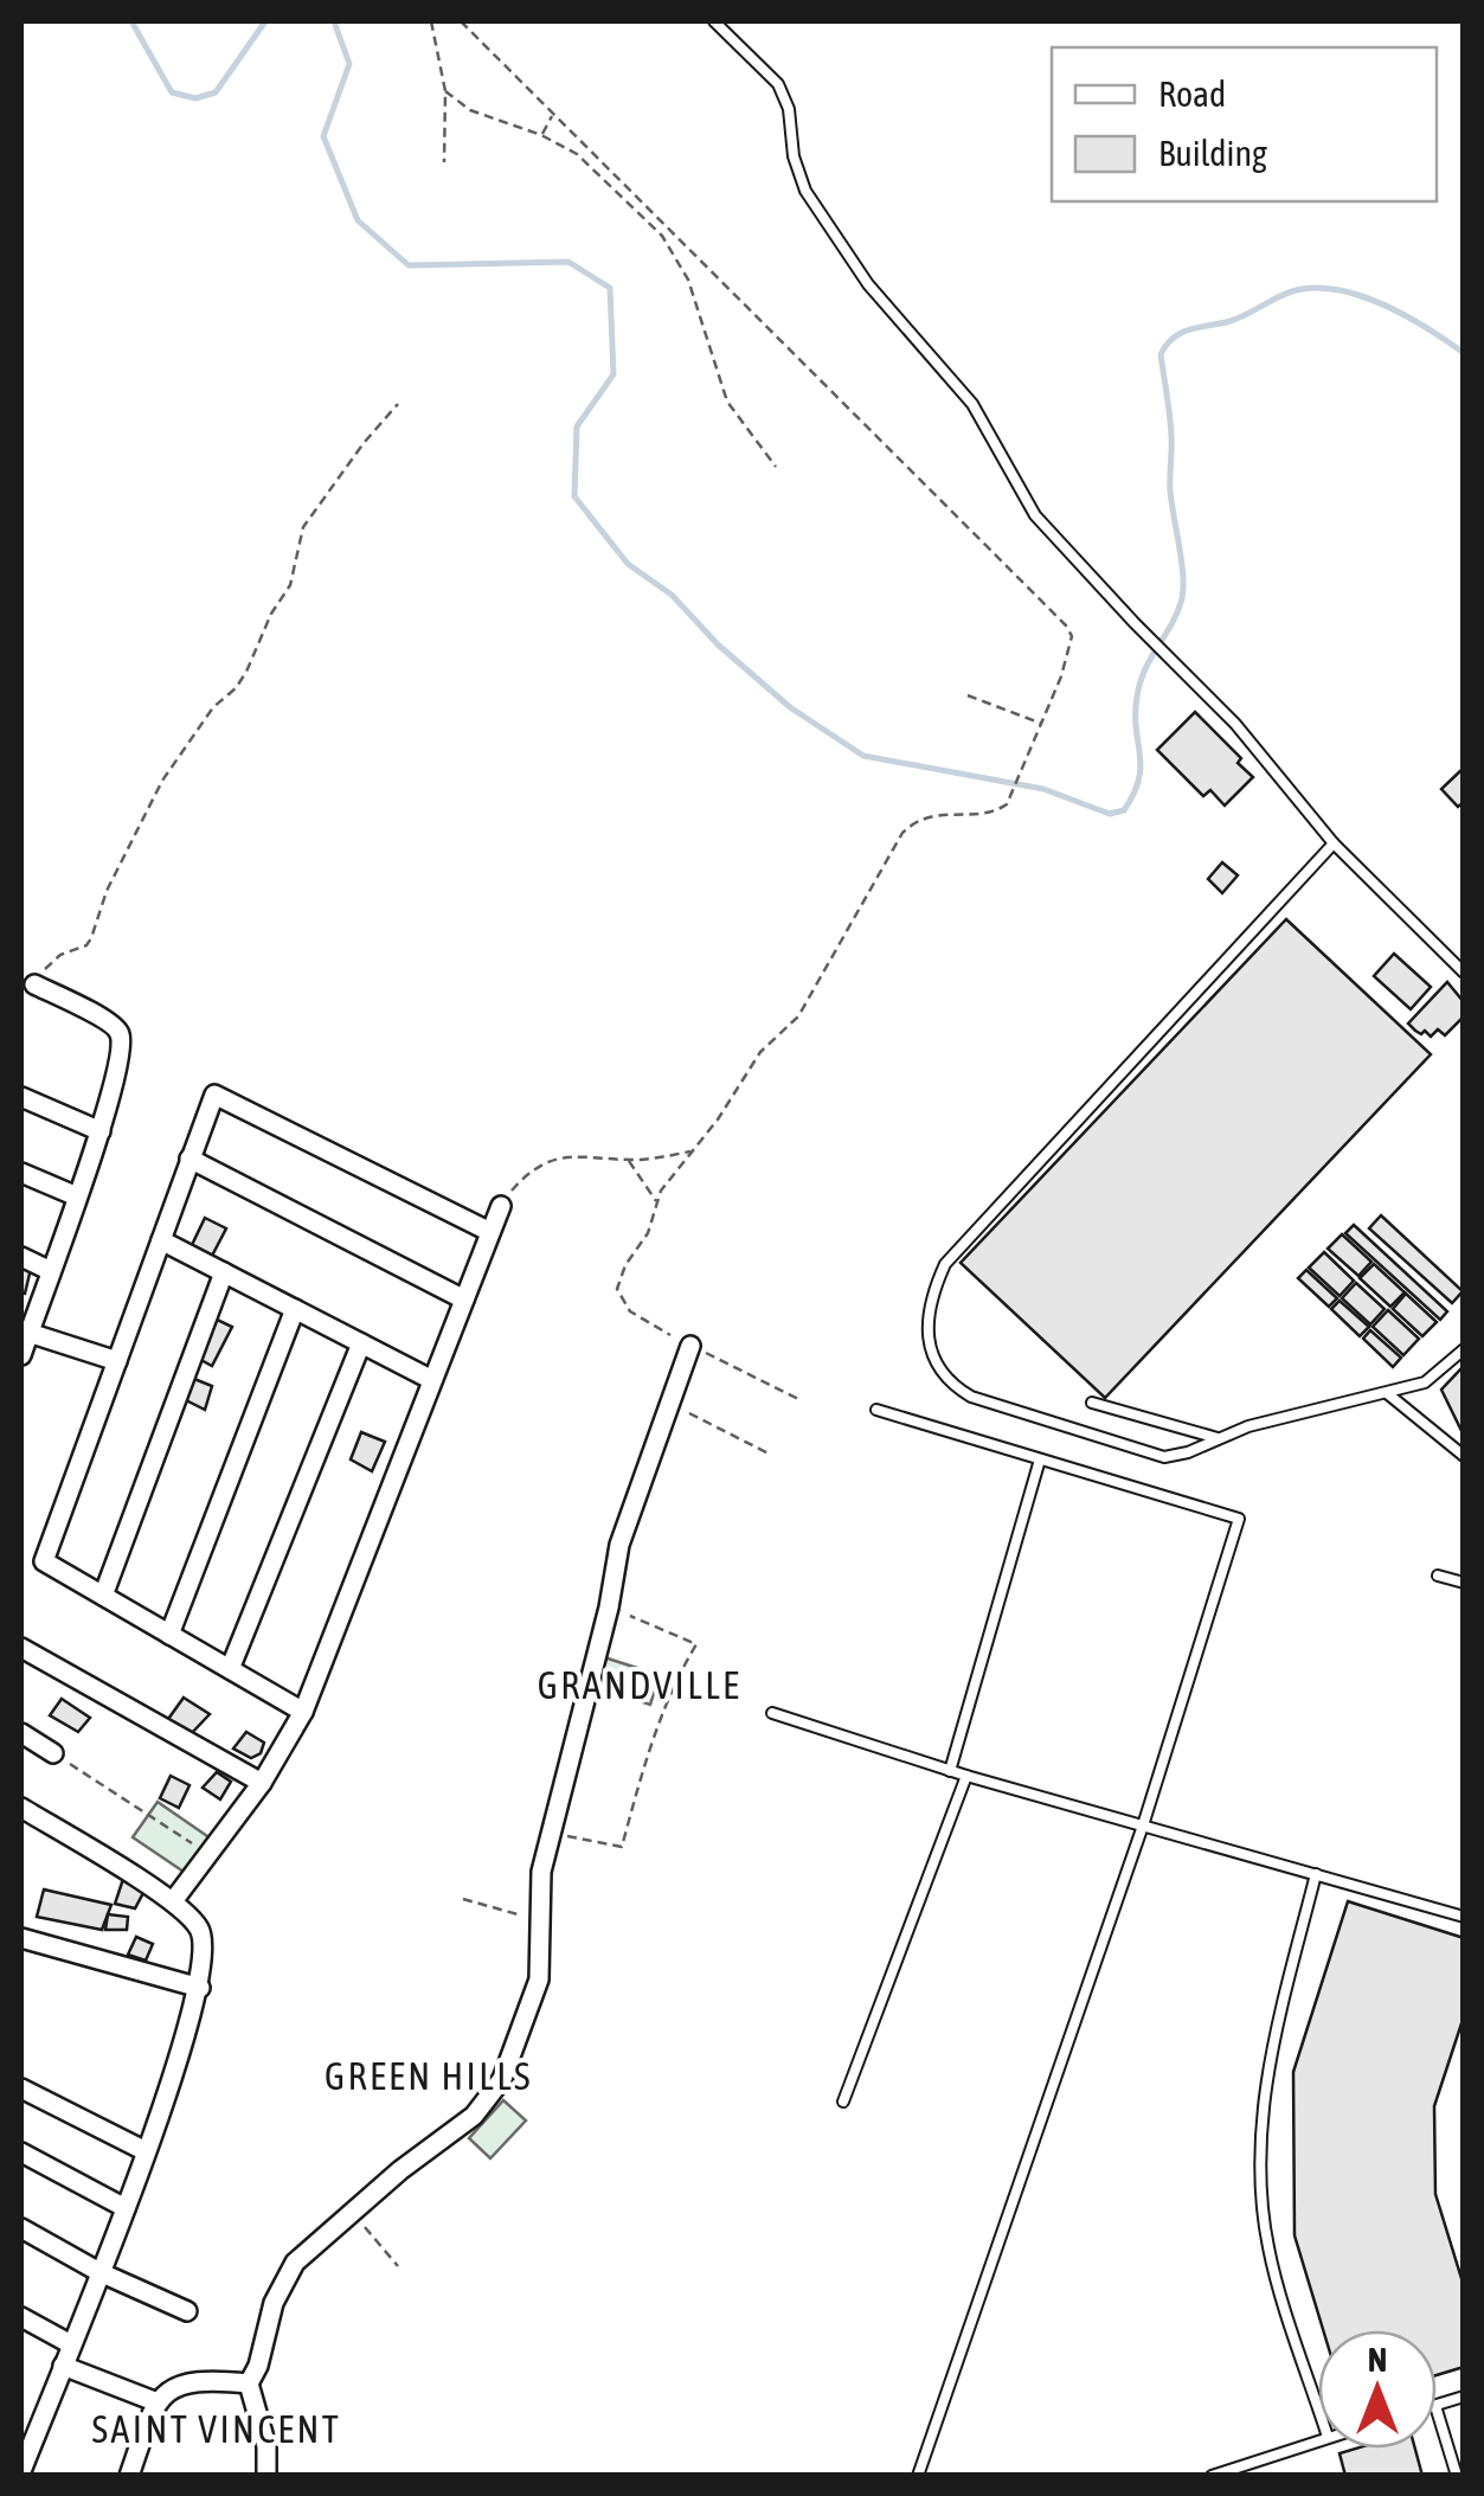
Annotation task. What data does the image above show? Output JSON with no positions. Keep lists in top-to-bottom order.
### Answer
{
  "districts": ["GRANDVILLE", "GREEN HILLS", "SAINT VINCENT"],
  "legend": ["Road", "Building"],
  "north": "top"
}
